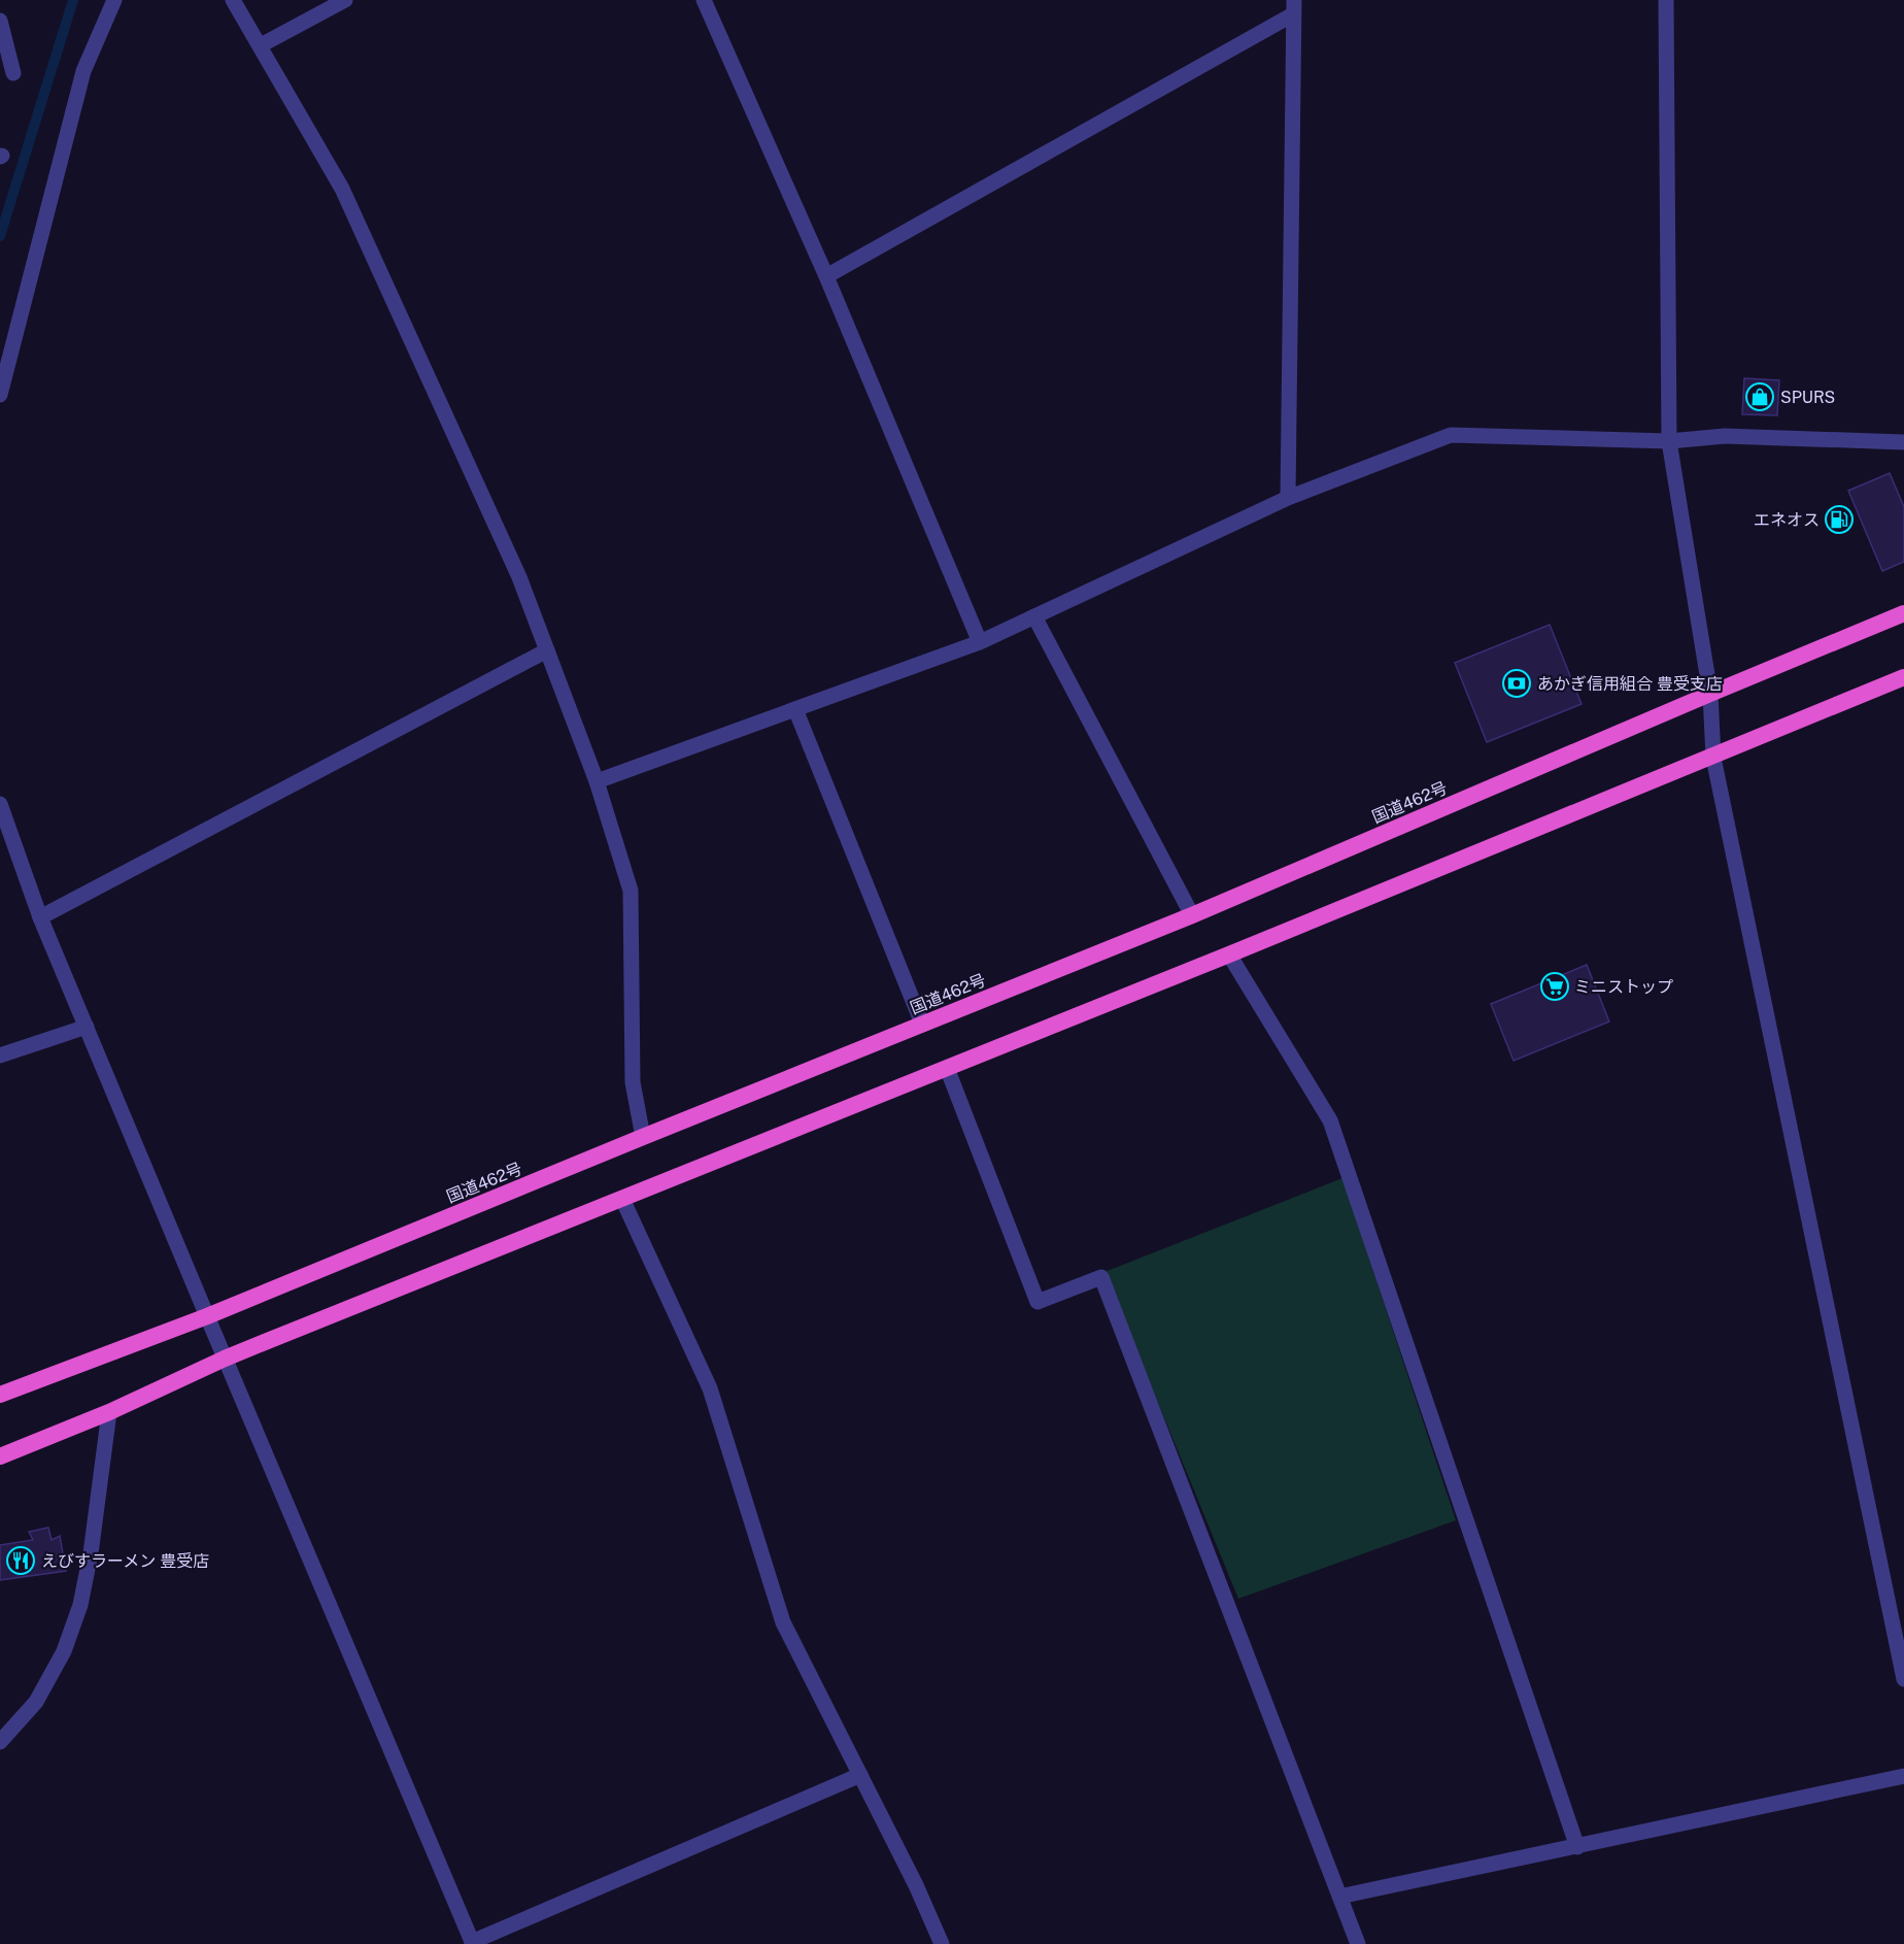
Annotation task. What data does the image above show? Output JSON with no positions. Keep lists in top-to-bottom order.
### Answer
{
  "streets": {
    "highway": ["国道462号"]
  },
  "places": {
    "shop": ["SPURS"],
    "fuel station": ["エネオス"],
    "bank": ["あかぎ信用組合 豊受支店"],
    "supermarket": ["ミニストップ"],
    "restaurant": ["えびすラーメン 豊受店"]
  }
}
